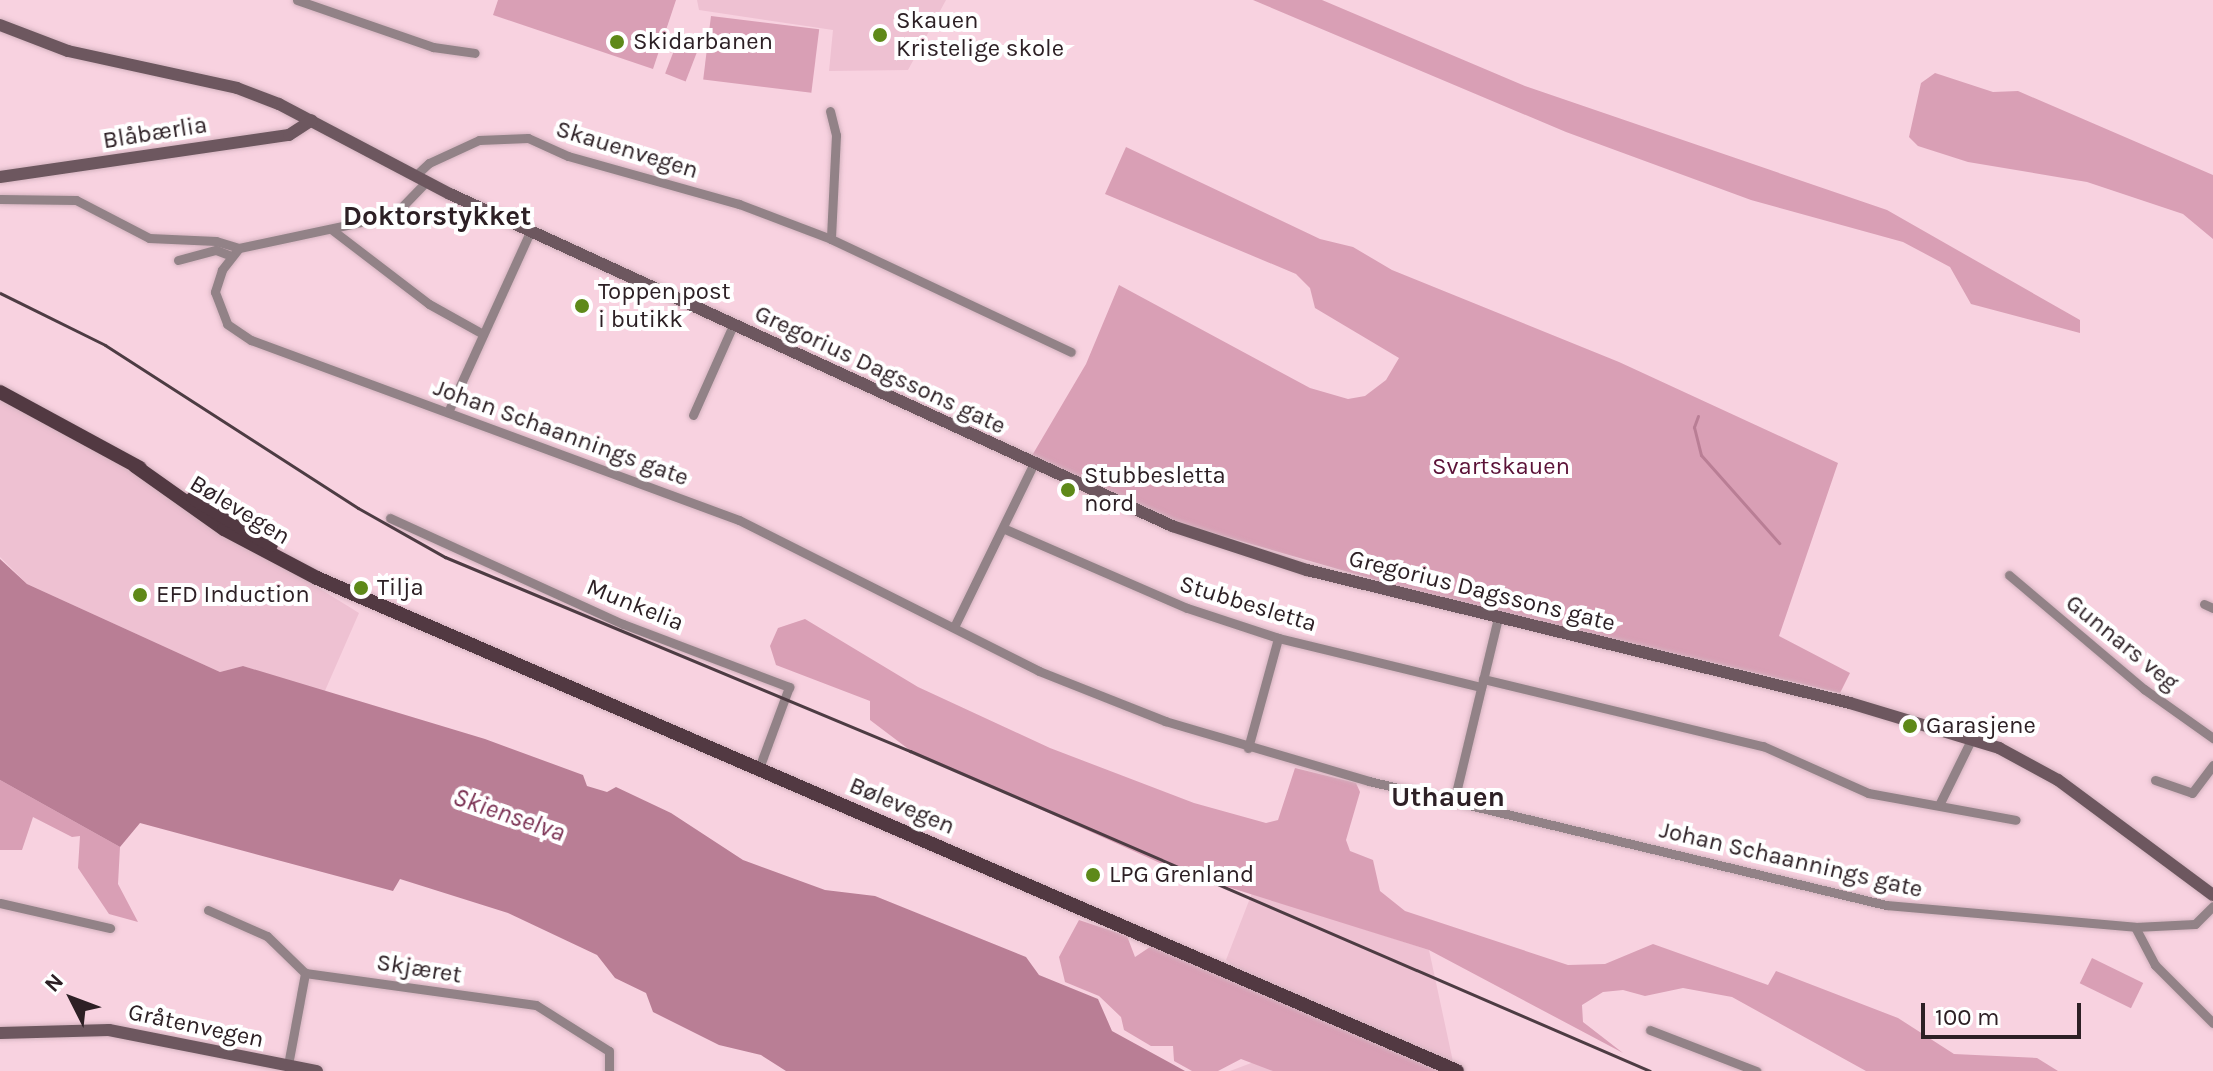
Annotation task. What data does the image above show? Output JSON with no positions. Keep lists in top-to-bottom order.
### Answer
{
  "streets": {
    "main road": ["Bølevegen"],
    "street": [
      "Blåbærlia",
      "Skauenvegen",
      "Gregorius Dagssons gate",
      "Johan Schaannings gate",
      "Stubbesletta",
      "Munkelia",
      "Gunnars veg",
      "Skjæret",
      "Gråtenvegen"
    ]
  },
  "crossings": [
    ["Blåbærlia", "Gregorius Dagssons gate"],
    ["Skauenvegen", "Gregorius Dagssons gate"],
    ["Skauenvegen", "Johan Schaannings gate"],
    ["Bølevegen", "Munkelia"],
    ["Skjæret", "Gråtenvegen"]
  ],
  "districts": ["Doktorstykket", "Uthauen"],
  "water": ["Skienselva"],
  "parks": ["Svartskauen"],
  "places": [
    "Skauen Kristelige skole",
    "Skidarbanen",
    "Toppen post i butikk",
    "Stubbesletta nord",
    "Tilja",
    "EFD Induction",
    "Garasjene",
    "LPG Grenland"
  ],
  "scale_bar": "100 m",
  "north": "top left"
}
